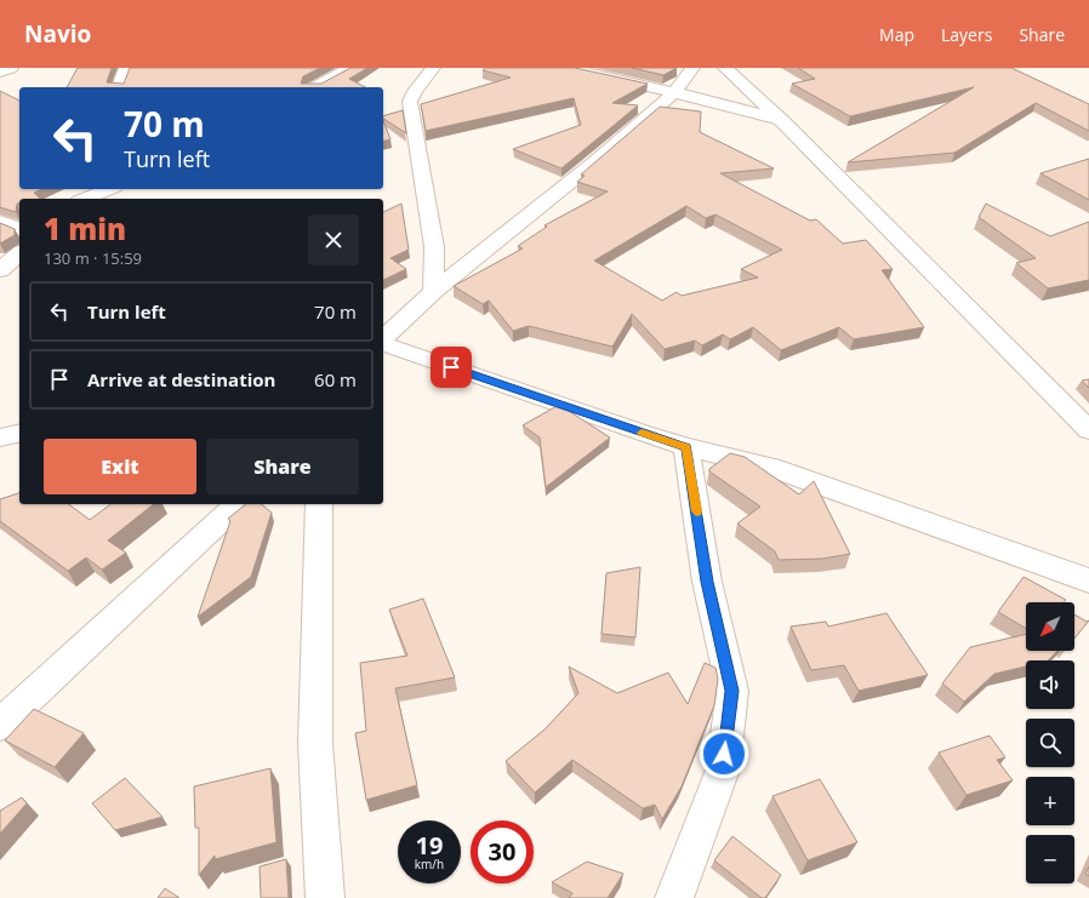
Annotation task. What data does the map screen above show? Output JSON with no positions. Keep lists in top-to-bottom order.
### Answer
{
  "north": "bottom left",
  "page": {
    "header": "Navio",
    "nav": ["Map", "Layers", "Share"],
    "turn": ["70 m", "Turn left"],
    "heading": ["1 min", "130 m · 15:59"],
    "list": [
      {
        "name": "Turn left",
        "value": "70 m"
      },
      {
        "name": "Arrive at destination",
        "value": "60 m"
      }
    ],
    "buttons": ["Exit", "Share"],
    "map_buttons": ["+", "−"],
    "speed": "19 km/h",
    "limit": "30"
  }
}
